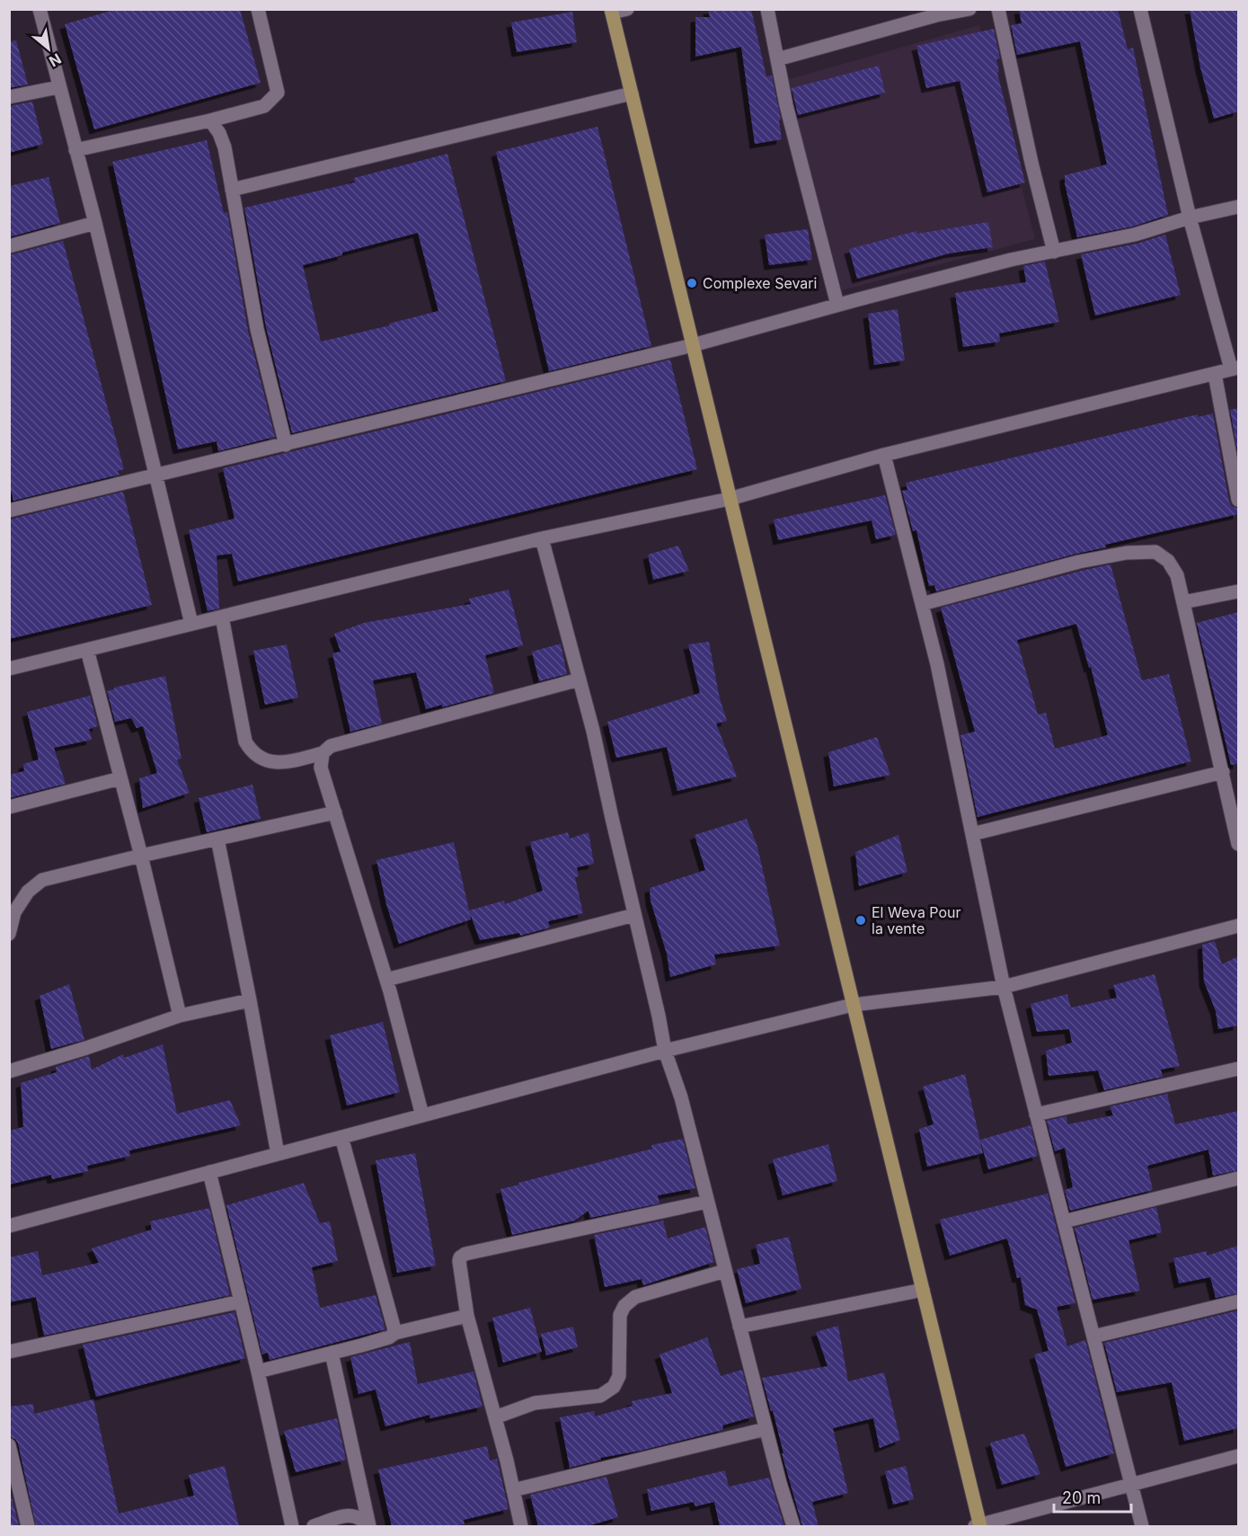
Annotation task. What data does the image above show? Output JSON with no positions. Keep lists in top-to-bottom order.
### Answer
{
  "places": ["Complexe Sevari", "El Weva Pour la vente"],
  "scale_bar": "20 m",
  "north": "bottom right"
}
